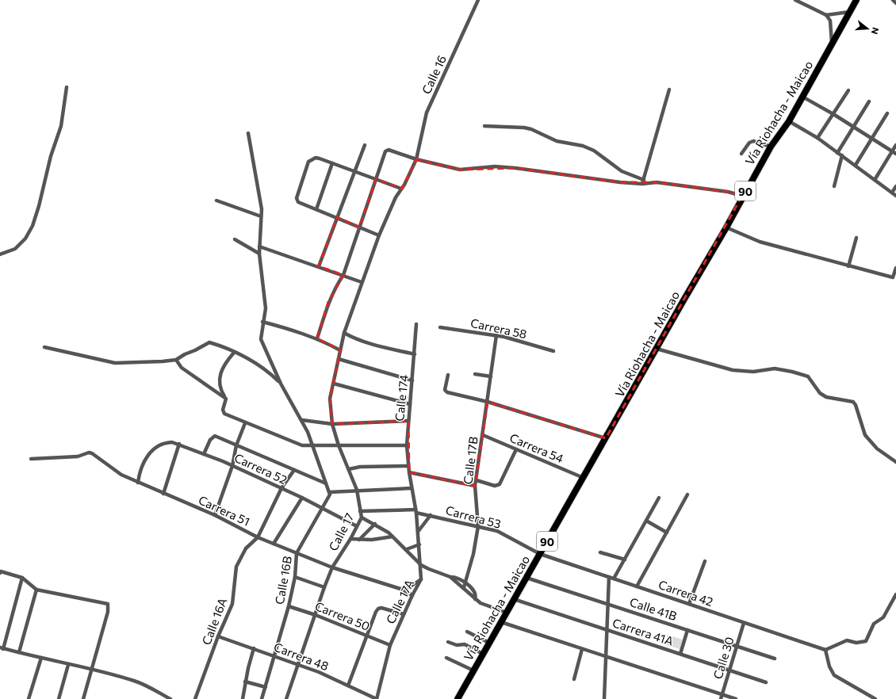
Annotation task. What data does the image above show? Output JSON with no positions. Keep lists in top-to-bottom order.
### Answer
{
  "streets": {
    "highway": ["Vía Riohacha - Maicao", "90"],
    "street": [
      "Calle 16",
      "Carrera 58",
      "Calle 174",
      "Carrera 54",
      "Calle 17B",
      "Carrera 52",
      "Carrera 51",
      "Carrera 53",
      "Calle 17",
      "Calle 16B",
      "Carrera 42",
      "Calle 17A",
      "Calle 41B",
      "Carrera 50",
      "Calle 16A",
      "Carrera 41A",
      "Carrera 48",
      "Calle 30"
    ]
  },
  "crossings": [
    ["Calle 16", "Calle 17"],
    ["Vía Riohacha - Maicao", "Carrera 54"],
    ["Vía Riohacha - Maicao", "Carrera 53"],
    ["Vía Riohacha - Maicao", "Carrera 42"],
    ["Vía Riohacha - Maicao", "Calle 41B"],
    ["Vía Riohacha - Maicao", "Carrera 41A"],
    ["Carrera 58", "Calle 17B"],
    ["Calle 174", "Calle 17A"],
    ["Carrera 54", "Calle 17B"],
    ["Calle 17B", "Carrera 53"],
    ["Carrera 52", "Carrera 51"],
    ["Carrera 52", "Calle 17"],
    ["Carrera 52", "Calle 16B"],
    ["Carrera 51", "Calle 17"],
    ["Carrera 51", "Calle 16B"],
    ["Carrera 51", "Calle 17A"],
    ["Carrera 51", "Calle 16A"],
    ["Carrera 53", "Calle 17"],
    ["Carrera 53", "Carrera 42"],
    ["Carrera 53", "Calle 17A"],
    ["Calle 17", "Carrera 50"],
    ["Calle 17", "Carrera 48"],
    ["Calle 16B", "Carrera 50"],
    ["Calle 16B", "Carrera 48"],
    ["Carrera 42", "Calle 30"],
    ["Calle 17A", "Carrera 50"],
    ["Calle 17A", "Carrera 48"],
    ["Calle 41B", "Calle 30"],
    ["Calle 16A", "Carrera 48"],
    ["Carrera 41A", "Calle 30"]
  ],
  "north": "right"
}
